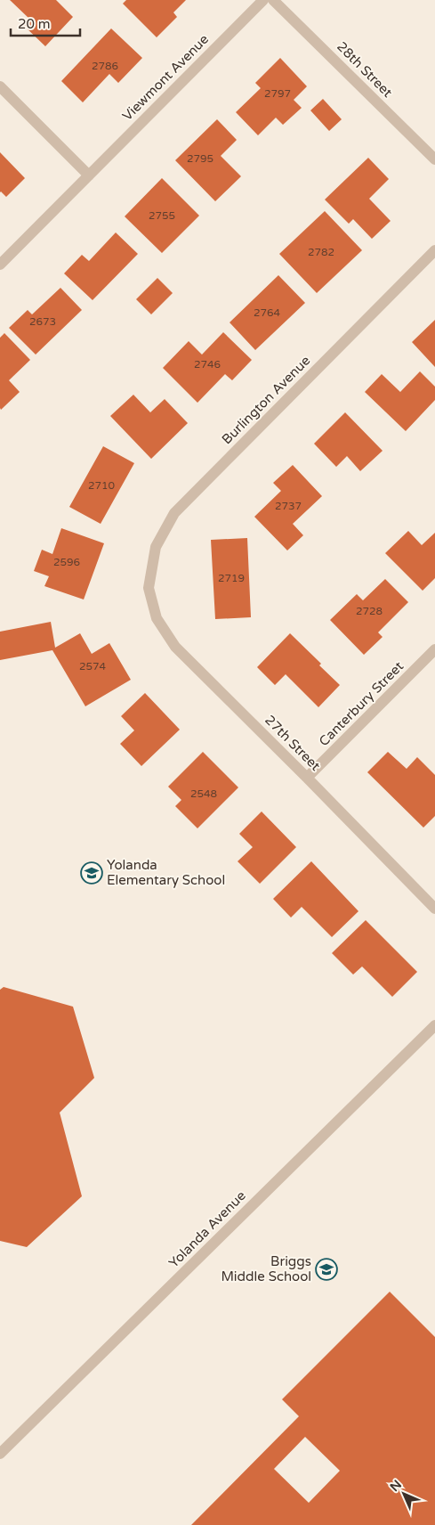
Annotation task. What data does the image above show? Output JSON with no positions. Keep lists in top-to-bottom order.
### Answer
{
  "streets": {
    "street": [
      "28th Street",
      "Viewmont Avenue",
      "Burlington Avenue",
      "Canterbury Street",
      "27th Street",
      "Yolanda Avenue"
    ]
  },
  "crossings": [
    ["Burlington Avenue", "27th Street"],
    ["Canterbury Street", "27th Street"]
  ],
  "places": {
    "school or university": ["Yolanda Elementary School", "Briggs Middle School"]
  },
  "house_numbers": [
    "2786",
    "2797",
    "2795",
    "2755",
    "2782",
    "2764",
    "2673",
    "2746",
    "2710",
    "2737",
    "2596",
    "2719",
    "2728",
    "2574",
    "2548"
  ],
  "scale_bar": "20 m",
  "north": "top left"
}
